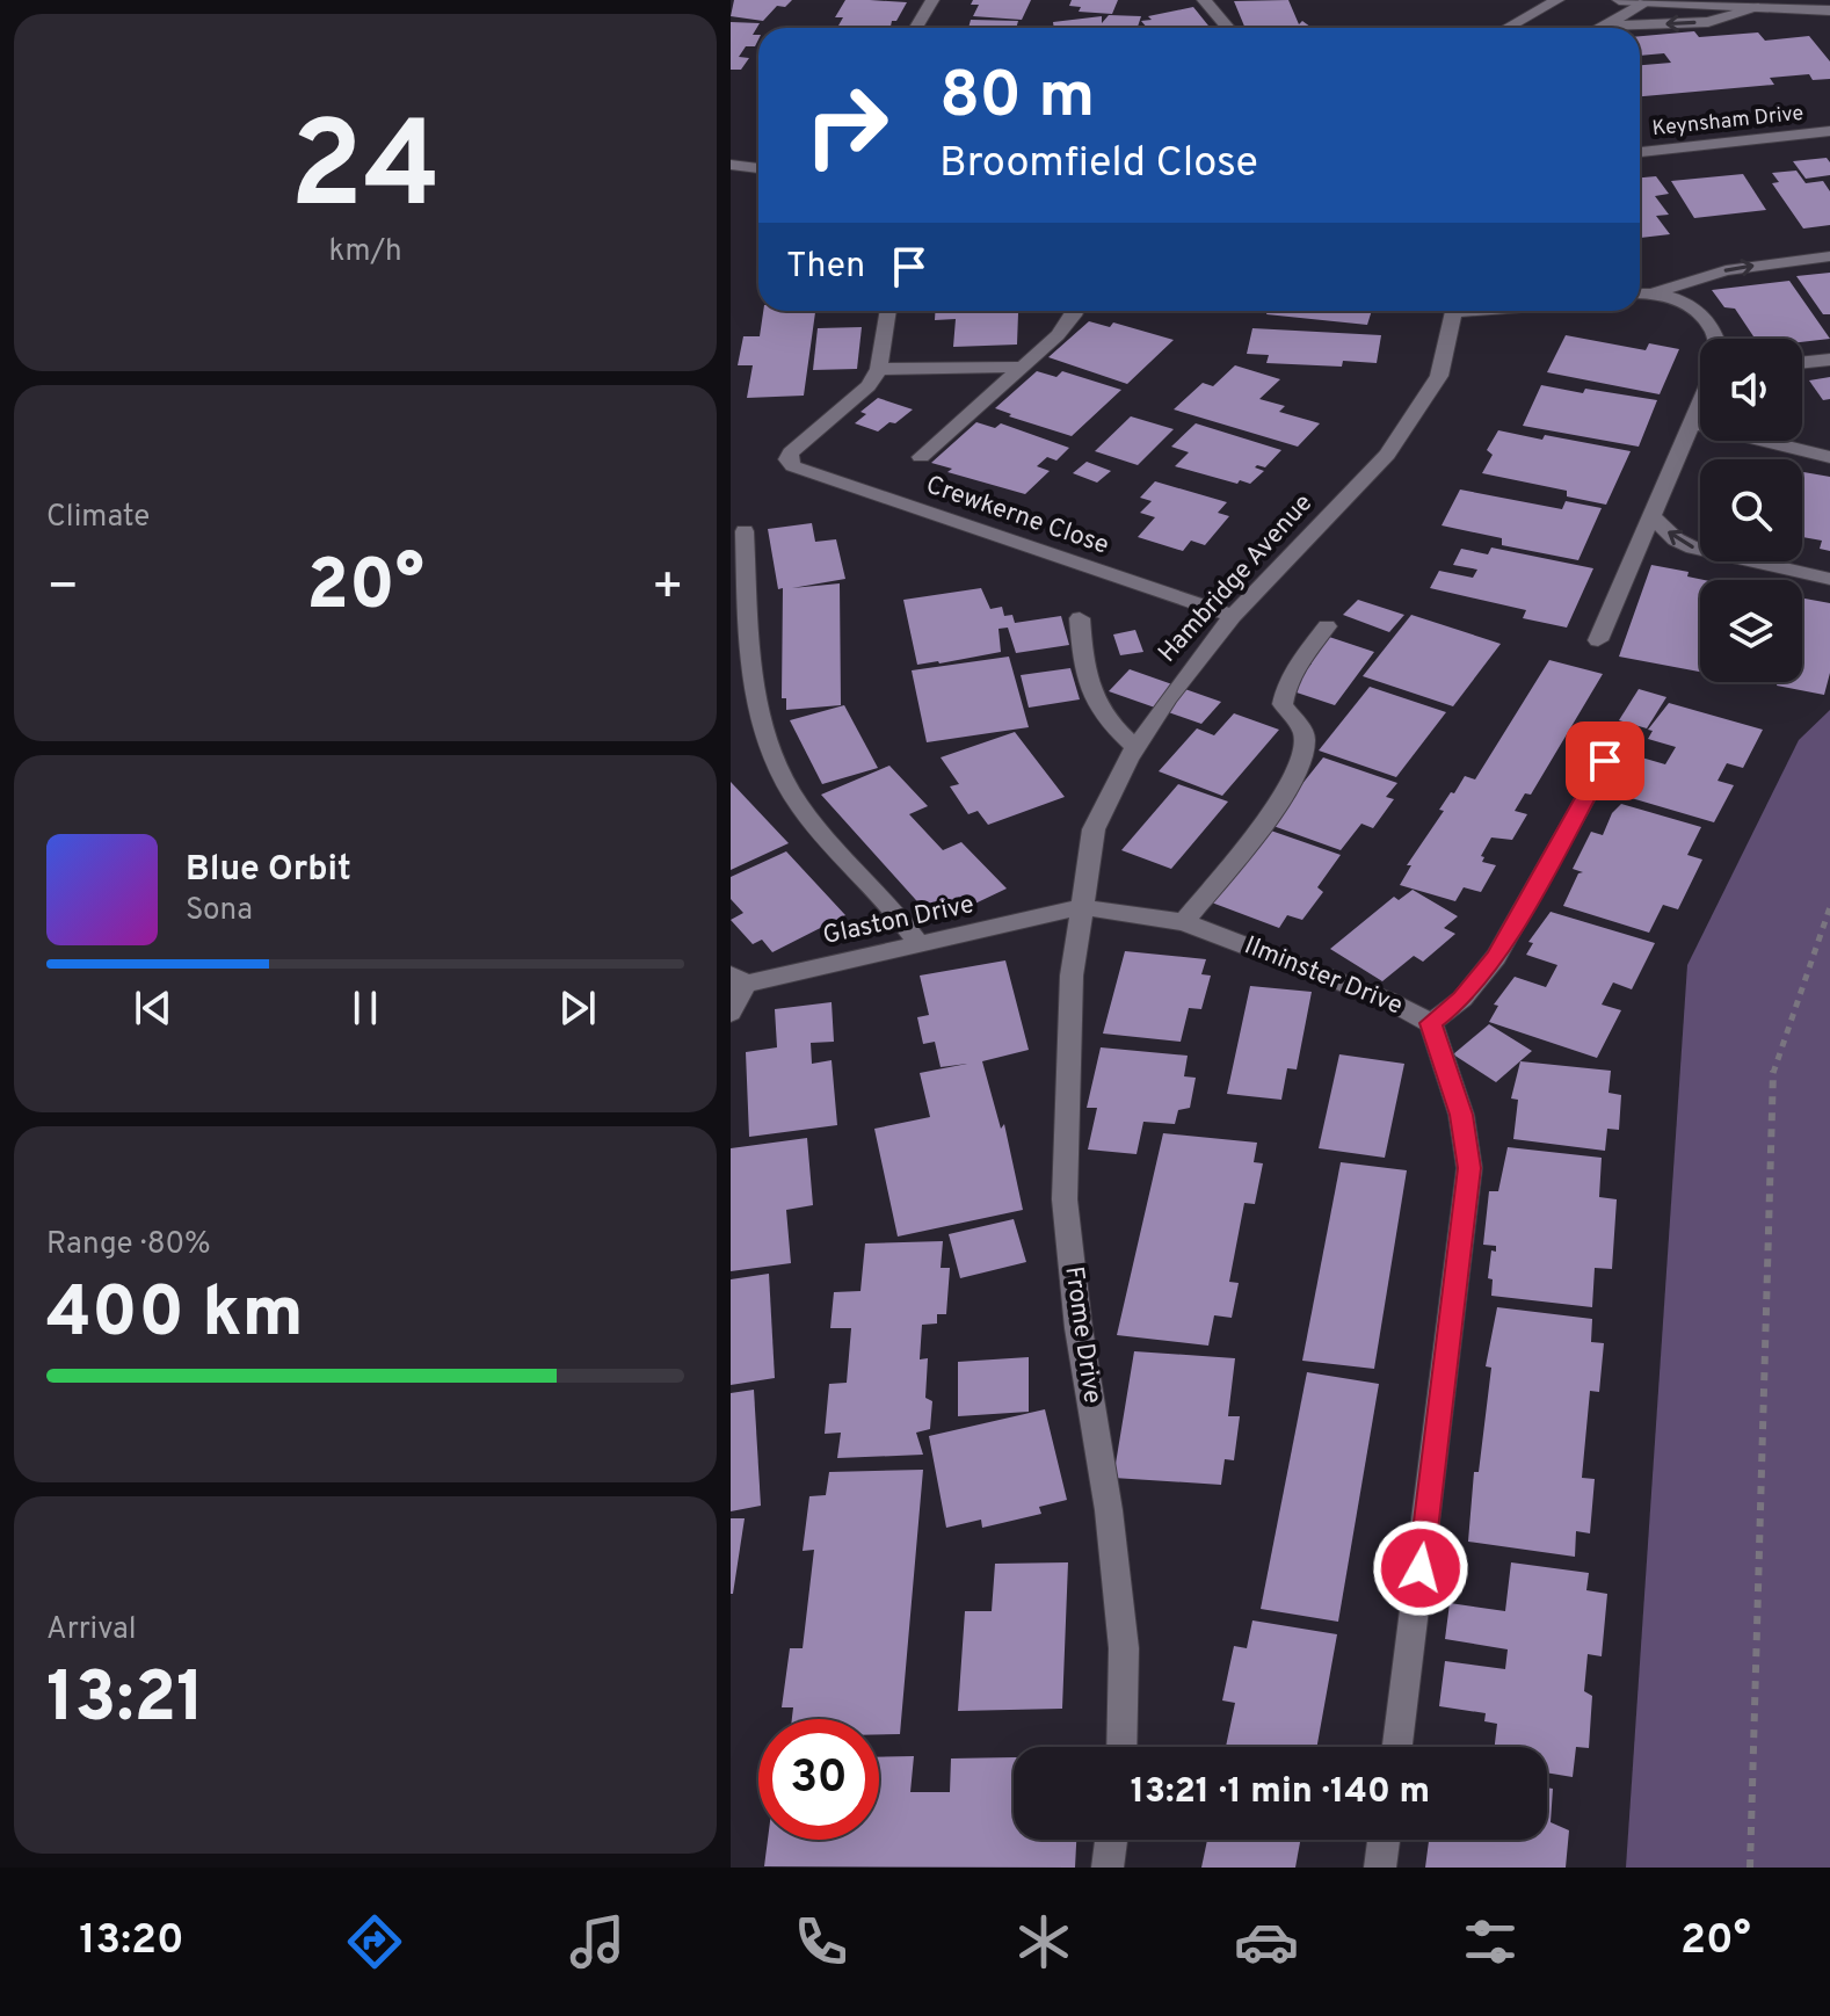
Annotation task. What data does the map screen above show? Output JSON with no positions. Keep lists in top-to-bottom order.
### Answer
{
  "streets": {
    "street": [
      "Keynsham Drive",
      "Crewkerne Close",
      "Hambridge Avenue",
      "Glaston Drive",
      "Ilminster Drive",
      "Frome Drive"
    ]
  },
  "crossings": [
    ["Crewkerne Close", "Hambridge Avenue"],
    ["Hambridge Avenue", "Glaston Drive"],
    ["Hambridge Avenue", "Ilminster Drive"],
    ["Hambridge Avenue", "Frome Drive"],
    ["Glaston Drive", "Ilminster Drive"],
    ["Glaston Drive", "Frome Drive"],
    ["Ilminster Drive", "Frome Drive"]
  ],
  "page": {
    "tile": [
      ["24", "km/h"],
      "Climate",
      ["Range · 80%", "400 km"],
      ["Arrival", "13:21"]
    ],
    "turn": ["80 m", "Broomfield Close"],
    "then": "Then",
    "heat": ["−", "20°", "+"],
    "song": ["Blue Orbit", "Sona"],
    "limit": "30",
    "trip": "13:21 · 1 min · 140 m",
    "tabs": ["13:20", "20°"]
  }
}
